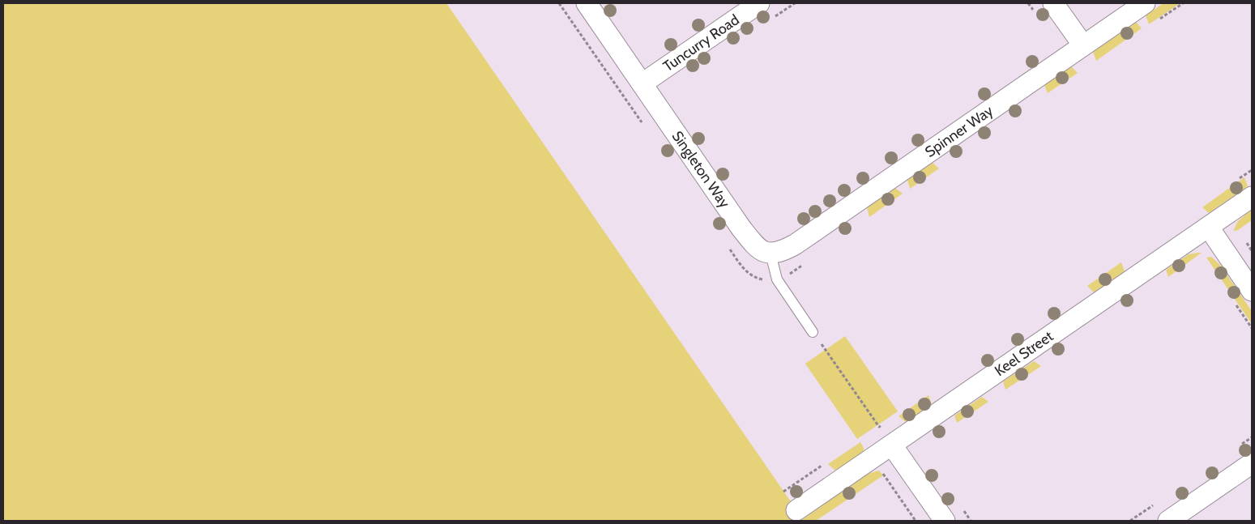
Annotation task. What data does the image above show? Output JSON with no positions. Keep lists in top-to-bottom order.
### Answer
{
  "streets": {
    "street": [
      "Tuncurry Road",
      "Spinner Way",
      "Singleton Way",
      "Keel Street"
    ]
  },
  "crossings": [
    ["Tuncurry Road", "Singleton Way"],
    ["Spinner Way", "Singleton Way"]
  ]
}
